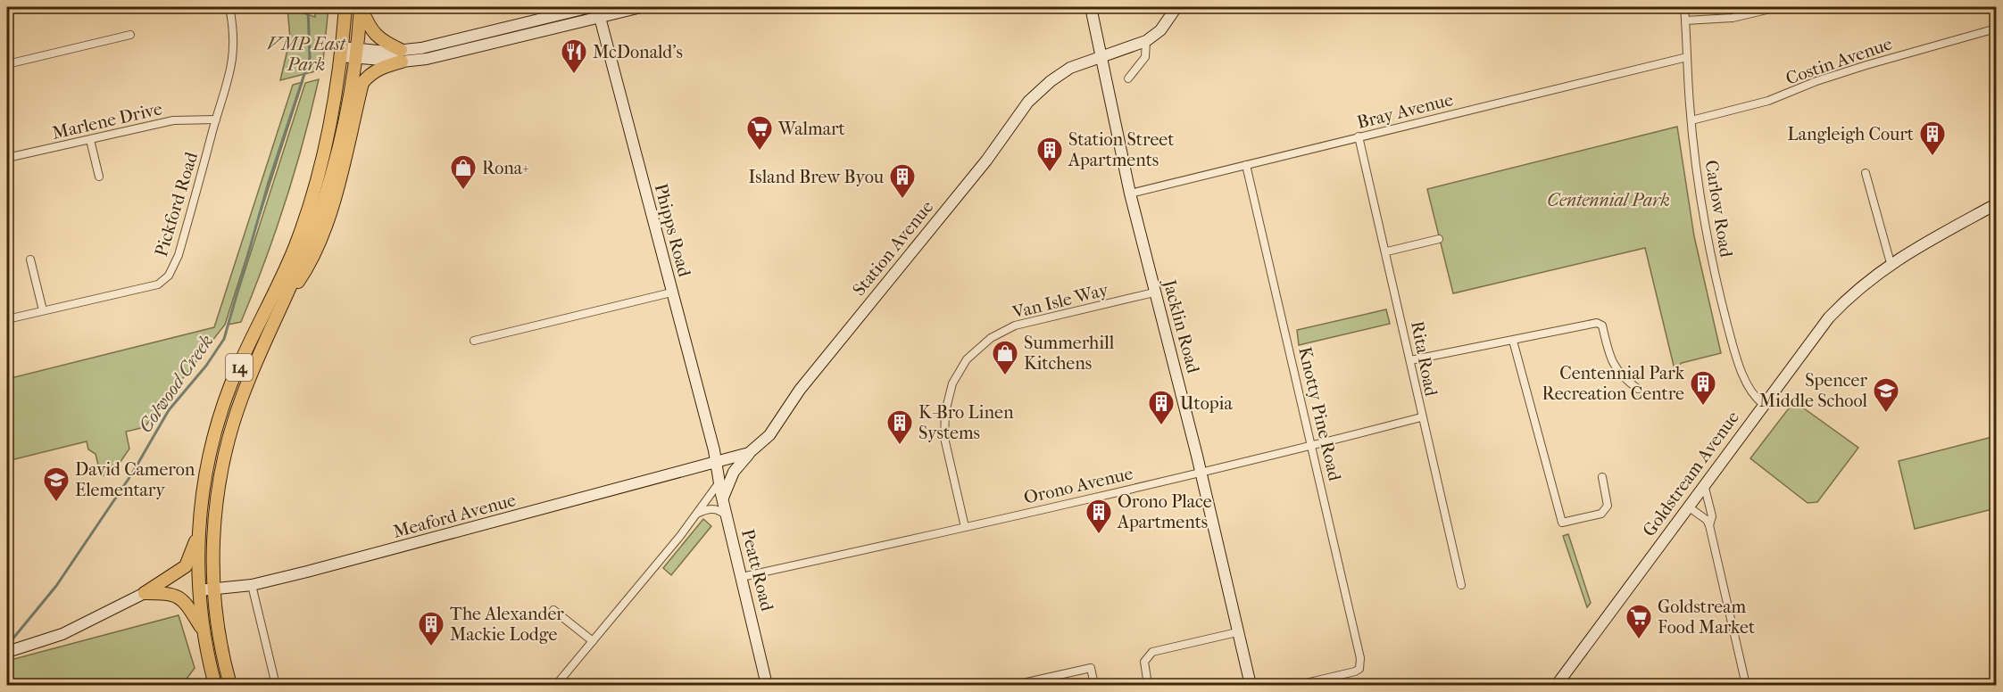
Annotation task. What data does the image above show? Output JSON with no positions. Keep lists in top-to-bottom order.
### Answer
{
  "streets": {
    "main road": ["14"],
    "street": [
      "Costin Avenue",
      "Bray Avenue",
      "Marlene Drive",
      "Pickford Road",
      "Carlow Road",
      "Phipps Road",
      "Station Avenue",
      "Van Isle Way",
      "Jacklin Road",
      "Rita Road",
      "Knotty Pine Road",
      "Goldstream Avenue",
      "Orono Avenue",
      "Meaford Avenue",
      "Peatt Road"
    ]
  },
  "crossings": [
    ["Costin Avenue", "Carlow Road"],
    ["Bray Avenue", "Carlow Road"],
    ["Bray Avenue", "Jacklin Road"],
    ["Bray Avenue", "Rita Road"],
    ["Bray Avenue", "Knotty Pine Road"],
    ["Marlene Drive", "Pickford Road"],
    ["Carlow Road", "Goldstream Avenue"],
    ["Phipps Road", "Station Avenue"],
    ["Phipps Road", "Meaford Avenue"],
    ["Phipps Road", "Peatt Road"],
    ["Station Avenue", "Jacklin Road"],
    ["Station Avenue", "Meaford Avenue"],
    ["Station Avenue", "Peatt Road"],
    ["Van Isle Way", "Jacklin Road"],
    ["Van Isle Way", "Orono Avenue"],
    ["Jacklin Road", "Orono Avenue"],
    ["Rita Road", "Orono Avenue"],
    ["14", "Meaford Avenue"],
    ["Knotty Pine Road", "Orono Avenue"],
    ["Orono Avenue", "Peatt Road"],
    ["Meaford Avenue", "Peatt Road"]
  ],
  "water": ["Colwood Creek"],
  "parks": ["VMP East Park", "Centennial Park"],
  "places": {
    "restaurant": ["McDonald's"],
    "supermarket": ["Walmart", "Goldstream Food Market"],
    "building": [
      "Langleigh Court",
      "Station Street Apartments",
      "Island Brew Byou",
      "Centennial Park Recreation Centre",
      "Utopia",
      "K-Bro Linen Systems",
      "Orono Place Apartments",
      "The Alexander Mackie Lodge"
    ],
    "shop": ["Rona+", "Summerhill Kitchens"],
    "school or university": ["Spencer Middle School", "David Cameron Elementary"]
  }
}
